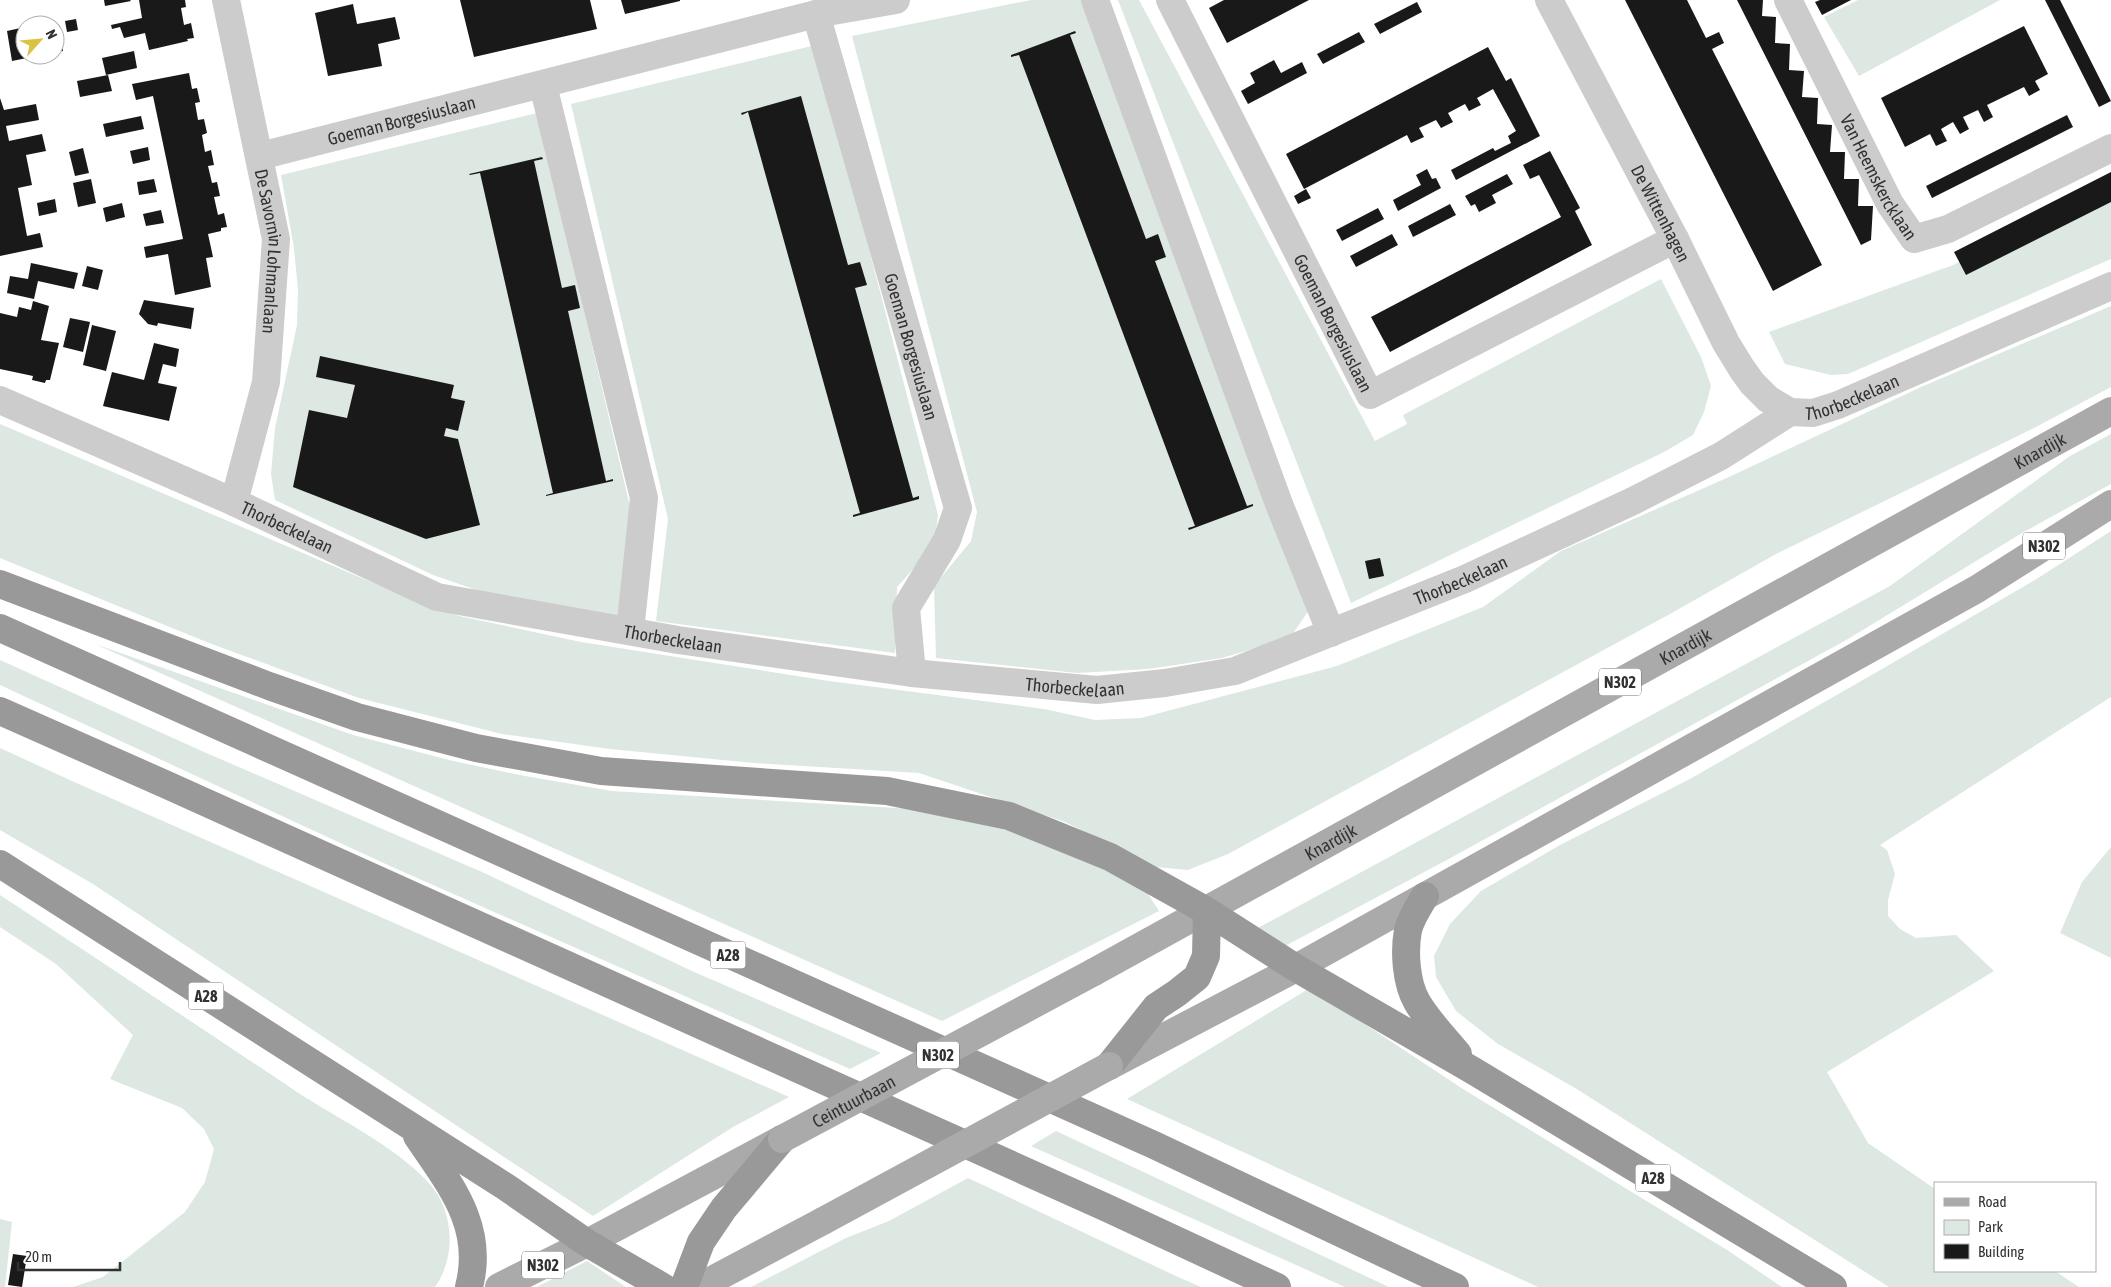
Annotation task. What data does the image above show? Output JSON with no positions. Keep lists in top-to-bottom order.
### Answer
{
  "streets": {
    "highway": ["A28"],
    "main road": ["Knardijk", "N302", "Ceintuurbaan"],
    "street": [
      "Goeman Borgesiuslaan",
      "Van Heemskercklaan",
      "De Wittenhagen",
      "De Savornin Lohmanlaan",
      "Thorbeckelaan"
    ]
  },
  "crossings": [
    ["Goeman Borgesiuslaan", "De Wittenhagen"],
    ["Goeman Borgesiuslaan", "De Savornin Lohmanlaan"],
    ["Goeman Borgesiuslaan", "Thorbeckelaan"],
    ["De Wittenhagen", "Thorbeckelaan"],
    ["De Savornin Lohmanlaan", "Thorbeckelaan"],
    ["Knardijk", "Ceintuurbaan"],
    ["N302", "A28"],
    ["A28", "Ceintuurbaan"]
  ],
  "legend": ["Road", "Park", "Building"],
  "scale_bar": "20 m",
  "north": "top right"
}
